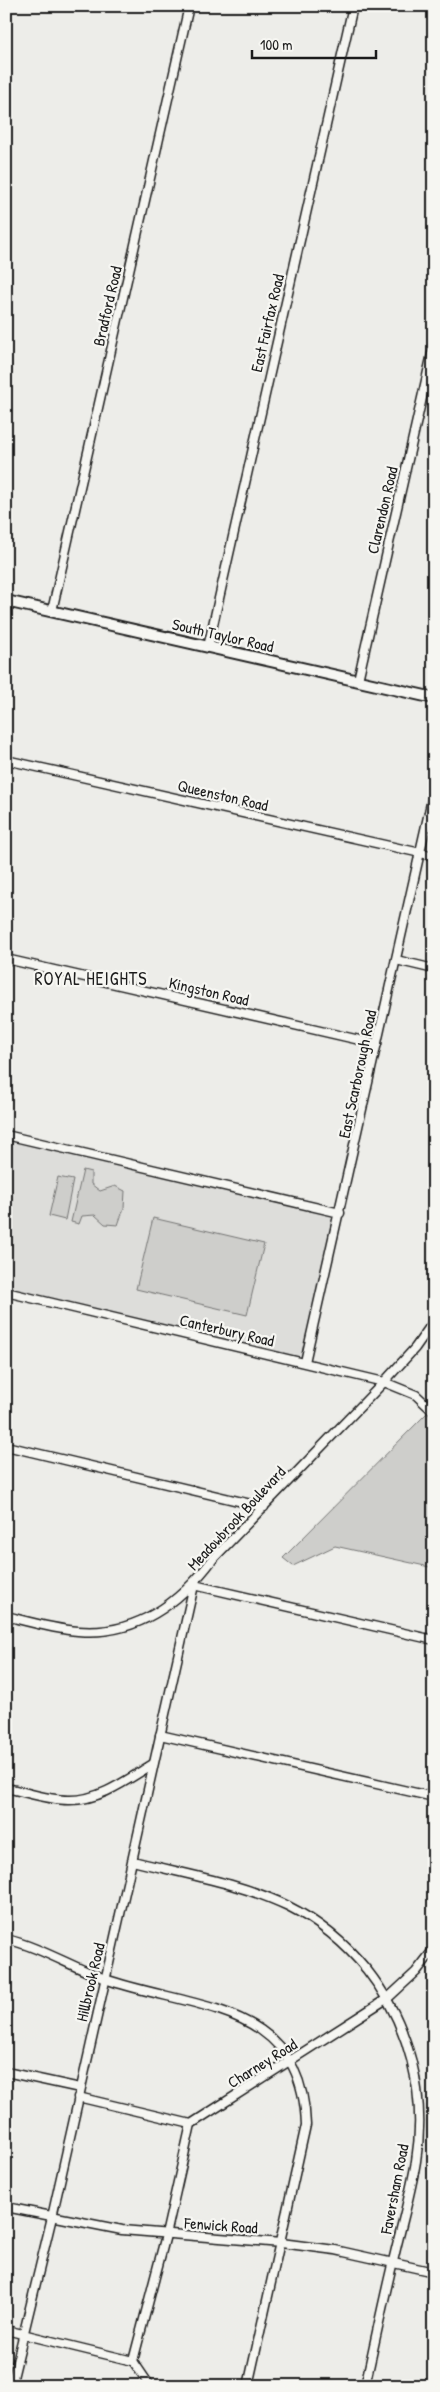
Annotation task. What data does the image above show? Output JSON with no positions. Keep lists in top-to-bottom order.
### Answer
{
  "streets": {
    "main road": ["South Taylor Road"],
    "street": [
      "Bradford Road",
      "East Fairfax Road",
      "Clarendon Road",
      "Queenston Road",
      "Kingston Road",
      "East Scarborough Road",
      "Canterbury Road",
      "Meadowbrook Boulevard",
      "Hillbrook Road",
      "Charney Road",
      "Faversham Road",
      "Fenwick Road"
    ]
  },
  "crossings": [
    ["Bradford Road", "South Taylor Road"],
    ["East Fairfax Road", "South Taylor Road"],
    ["Clarendon Road", "South Taylor Road"],
    ["Queenston Road", "East Scarborough Road"],
    ["Kingston Road", "East Scarborough Road"],
    ["East Scarborough Road", "Canterbury Road"],
    ["Canterbury Road", "Meadowbrook Boulevard"],
    ["Meadowbrook Boulevard", "Hillbrook Road"],
    ["Hillbrook Road", "Faversham Road"],
    ["Hillbrook Road", "Fenwick Road"],
    ["Charney Road", "Faversham Road"],
    ["Faversham Road", "Fenwick Road"]
  ],
  "districts": ["ROYAL HEIGHTS"],
  "scale_bar": "100 m"
}
